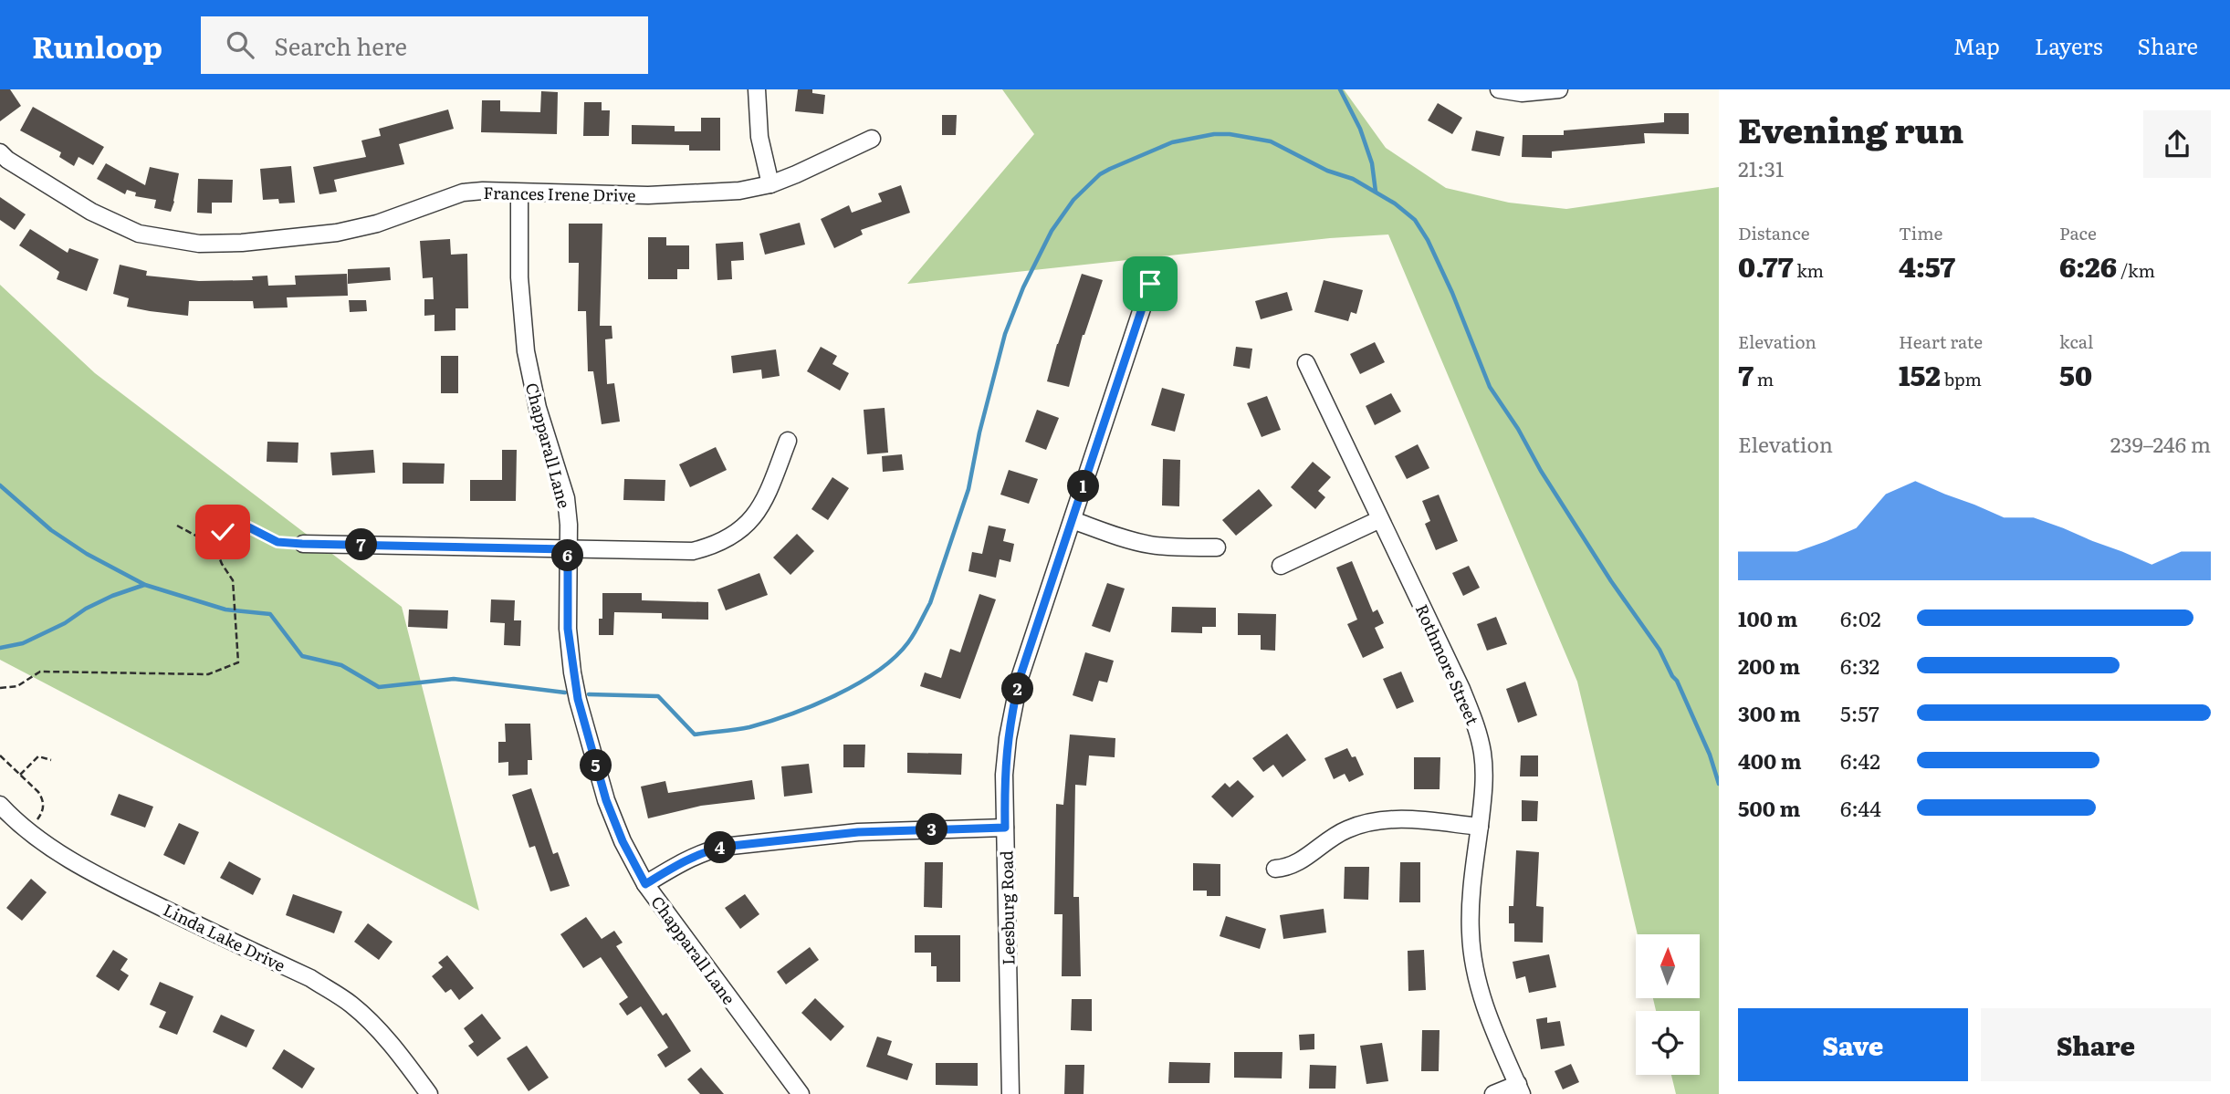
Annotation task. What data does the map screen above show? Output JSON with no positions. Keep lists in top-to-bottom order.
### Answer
{
  "streets": {
    "street": [
      "Frances Irene Drive",
      "Chapparall Lane",
      "Rothmore Street",
      "Leesburg Road",
      "Linda Lake Drive"
    ]
  },
  "crossings": [
    ["Frances Irene Drive", "Chapparall Lane"]
  ],
  "north": "top",
  "page": {
    "header": "Runloop",
    "search": "Search here",
    "nav": ["Map", "Layers", "Share"],
    "heading": ["Evening run", "21:31"],
    "stats": [
      ["Distance", "0.77 km"],
      ["Time", "4:57"],
      ["Pace", "6:26 /km"],
      ["Elevation", "7 m"],
      ["Heart rate", "152 bpm"],
      ["kcal", "50"]
    ],
    "chart": ["Elevation", "239–246 m"],
    "pins": [
      "1",
      "7",
      "6",
      "2",
      "5",
      "3",
      "4"
    ],
    "list": [
      {
        "name": "100 m",
        "note": "6:02"
      },
      {
        "name": "200 m",
        "note": "6:32"
      },
      {
        "name": "300 m",
        "note": "5:57"
      },
      {
        "name": "400 m",
        "note": "6:42"
      },
      {
        "name": "500 m",
        "note": "6:44"
      }
    ],
    "buttons": ["Save", "Share"]
  }
}
